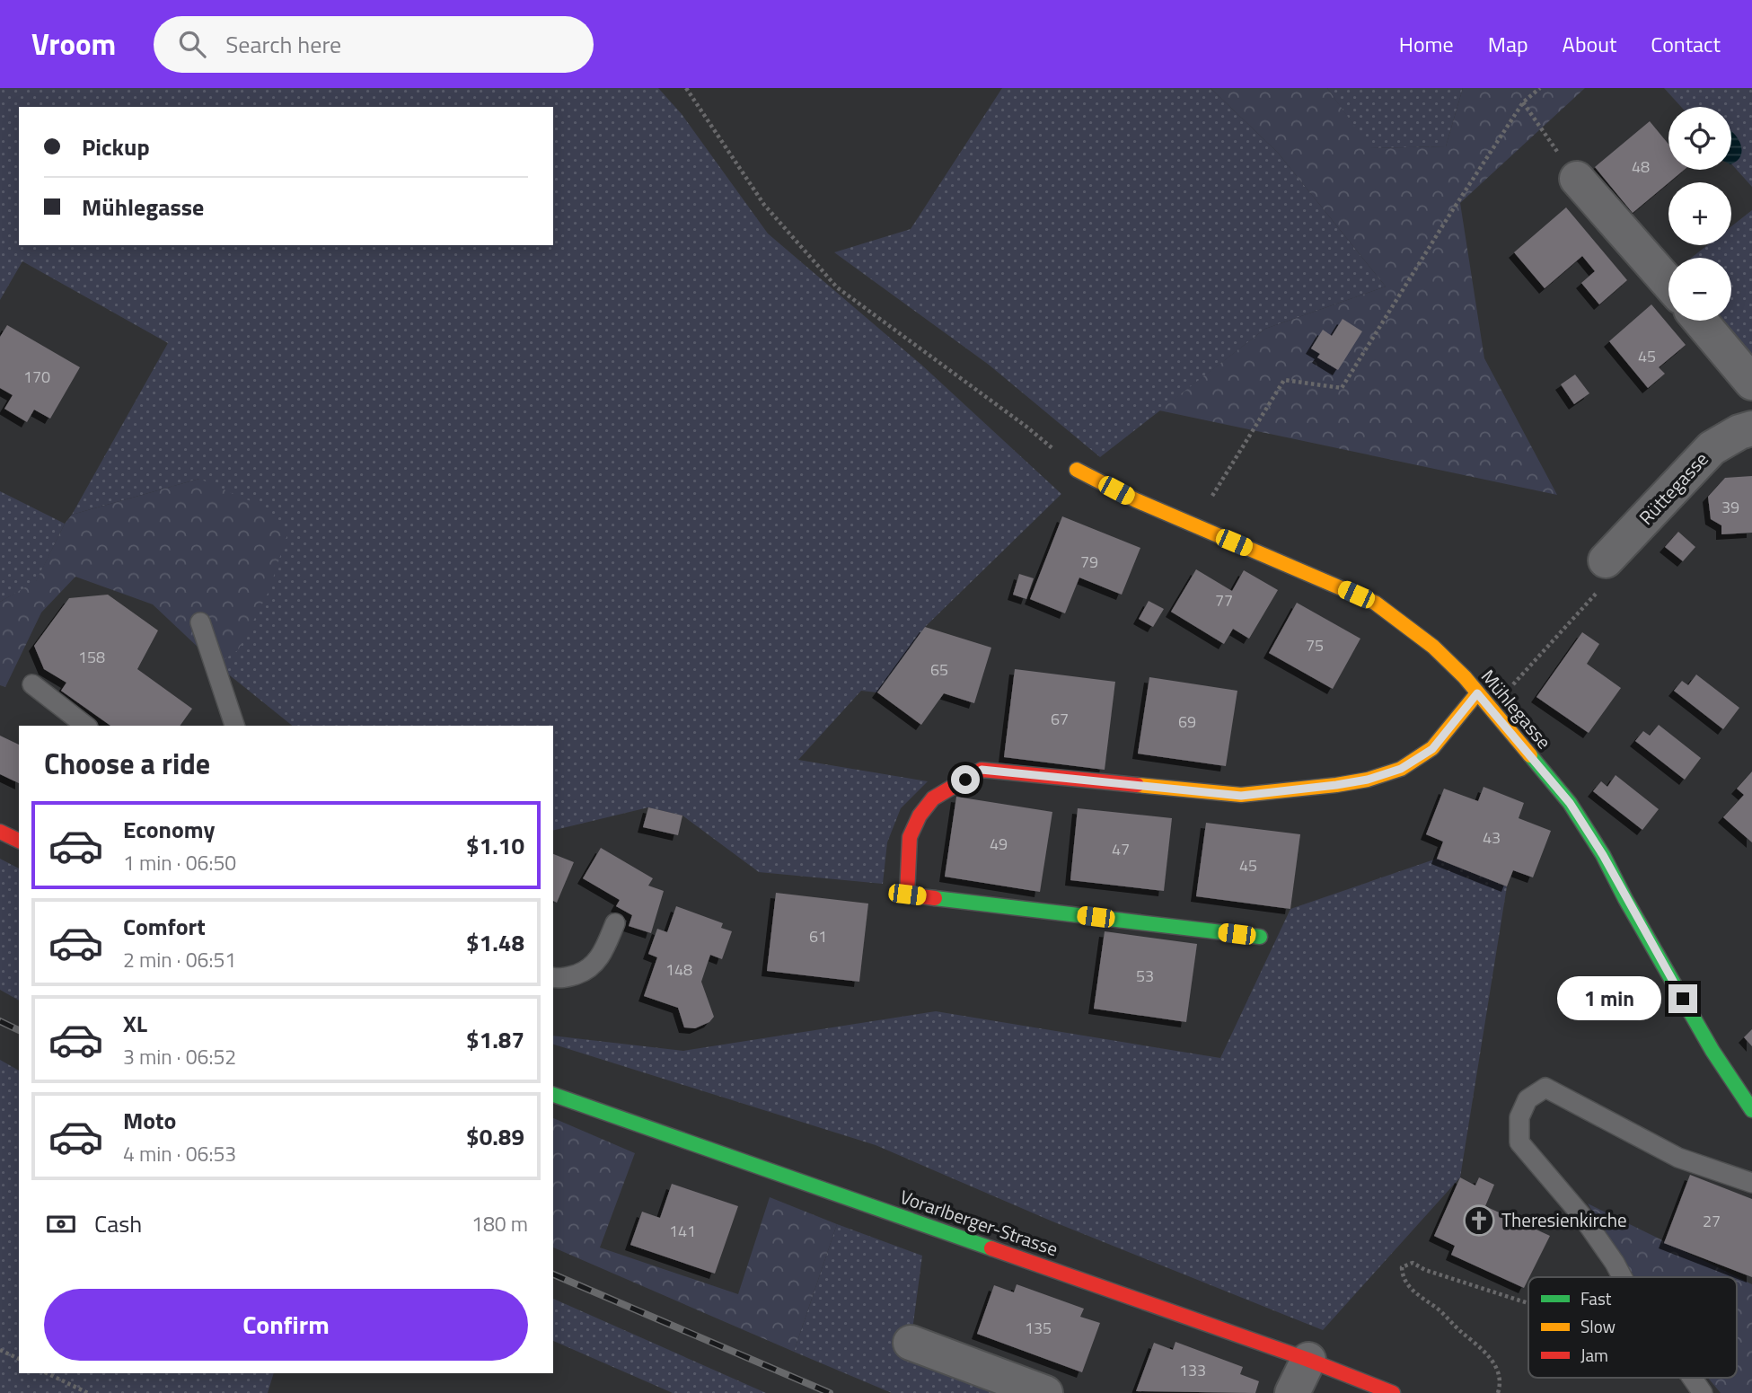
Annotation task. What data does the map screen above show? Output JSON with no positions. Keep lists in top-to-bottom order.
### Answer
{
  "streets": {
    "street": ["Rüttegasse", "Mühlegasse", "Vorarlberger-Strasse"]
  },
  "places": {
    "church": ["Theresienkirche"]
  },
  "house_numbers": [
    "48",
    "45",
    "170",
    "39",
    "79",
    "77",
    "75",
    "158",
    "65",
    "67",
    "69",
    "43",
    "49",
    "47",
    "45",
    "61",
    "148",
    "53",
    "27",
    "141",
    "135",
    "133"
  ],
  "legend": ["Fast", "Slow", "Jam"],
  "page": {
    "header": "Vroom",
    "search": "Search here",
    "nav": [
      "Home",
      "Map",
      "About",
      "Contact"
    ],
    "map_buttons": ["+", "−"],
    "banner": ["Pickup", "Mühlegasse"],
    "heading": "Choose a ride",
    "list": [
      {
        "name": "Economy",
        "note": "1 min · 06:50",
        "value": "$1.10"
      },
      {
        "name": "Comfort",
        "note": "2 min · 06:51",
        "value": "$1.48"
      },
      {
        "name": "XL",
        "note": "3 min · 06:52",
        "value": "$1.87"
      },
      {
        "name": "Moto",
        "note": "4 min · 06:53",
        "value": "$0.89"
      }
    ],
    "bubble": "1 min",
    "pay": ["Cash", "180 m"],
    "buttons": "Confirm"
  }
}
